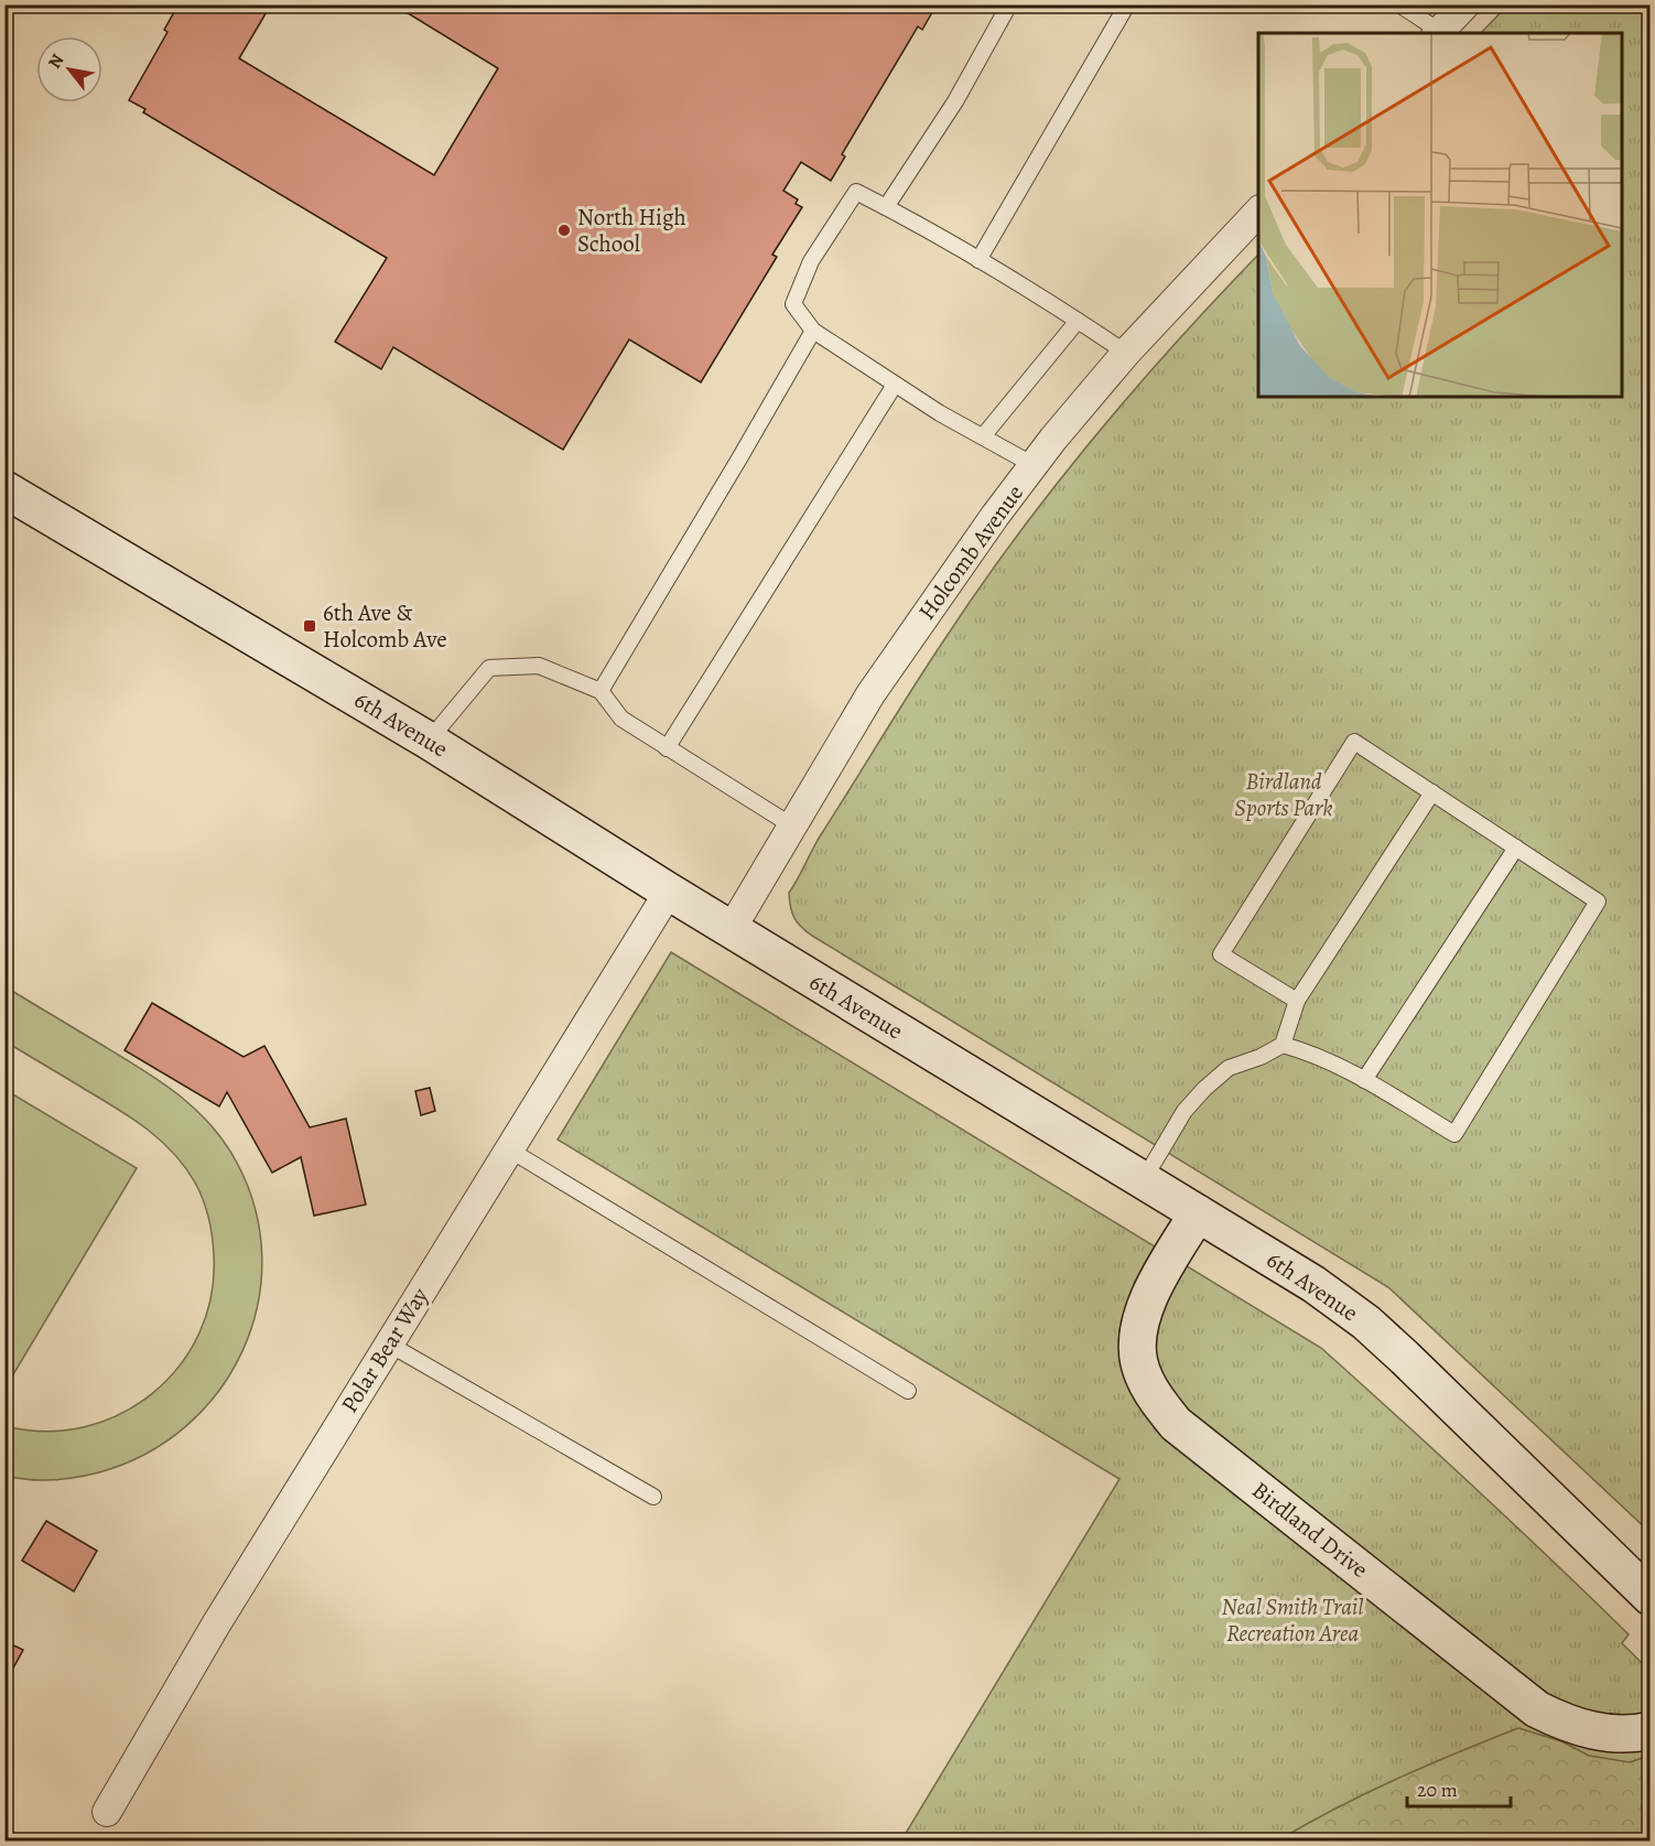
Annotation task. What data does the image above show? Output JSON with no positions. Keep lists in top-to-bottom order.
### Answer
{
  "streets": {
    "main road": ["6th Avenue", "Birdland Drive"],
    "street": ["Holcomb Avenue", "Polar Bear Way"]
  },
  "crossings": [
    ["Holcomb Avenue", "6th Avenue"],
    ["6th Avenue", "Polar Bear Way"],
    ["6th Avenue", "Birdland Drive"]
  ],
  "parks": ["Birdland Sports Park", "Neal Smith Trail Recreation Area"],
  "places": {
    "other": ["North High School"],
    "transit": ["6th Ave & Holcomb Ave"]
  },
  "scale_bar": "20 m",
  "north": "top left"
}
